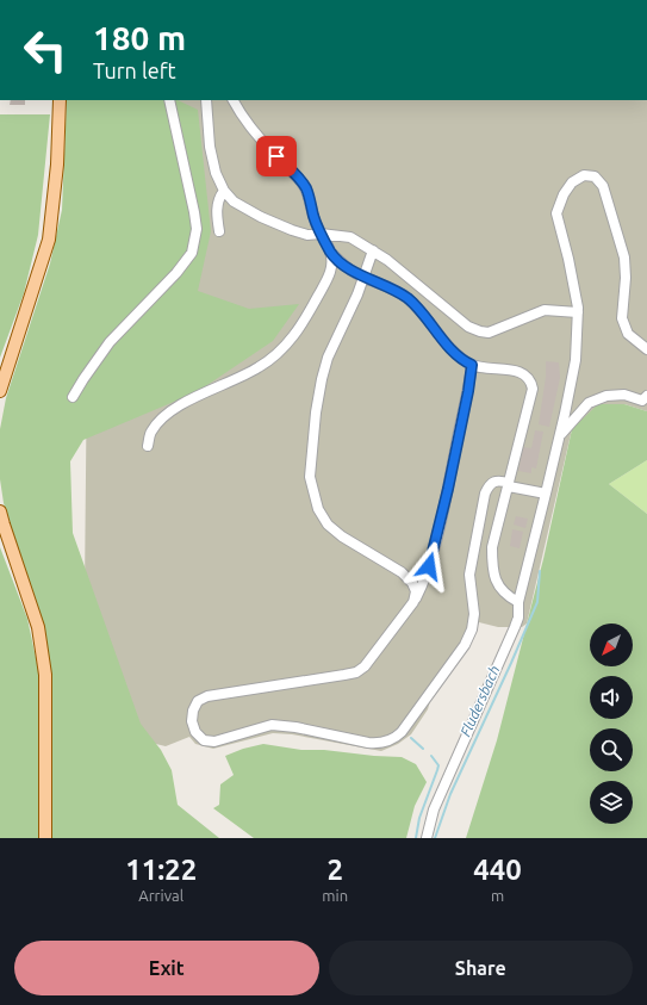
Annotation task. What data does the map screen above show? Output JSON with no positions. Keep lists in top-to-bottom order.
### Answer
{
  "water": ["Fludersbach"],
  "north": "bottom left",
  "page": {
    "turn": ["180 m", "Turn left"],
    "eta": [
      "11:22",
      "Arrival",
      "2",
      "min",
      "440",
      "m"
    ],
    "buttons": ["Exit", "Share"]
  }
}
